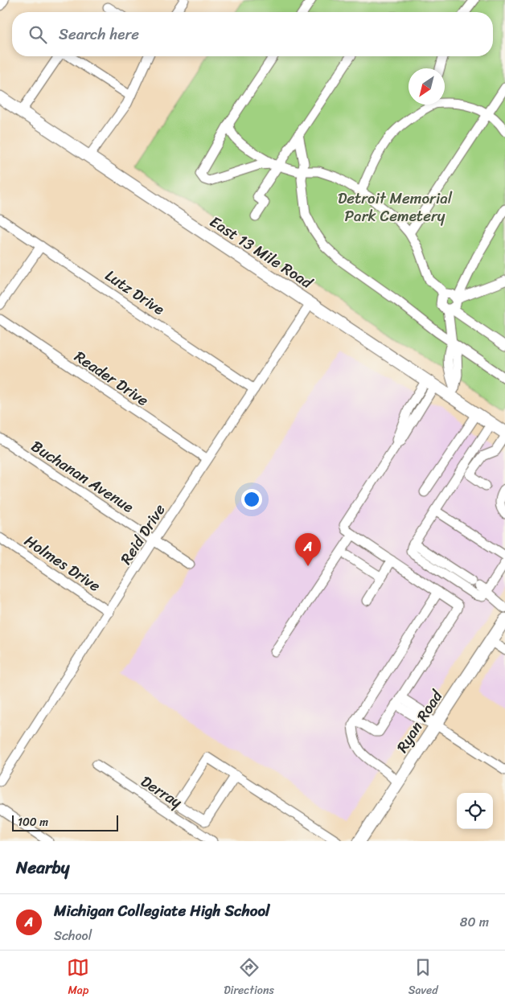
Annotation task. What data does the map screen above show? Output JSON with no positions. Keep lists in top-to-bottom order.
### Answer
{
  "streets": {
    "main road": ["East 13 Mile Road", "Ryan Road"],
    "street": [
      "Lutz Drive",
      "Reader Drive",
      "Buchanan Avenue",
      "Reid Drive",
      "Holmes Drive",
      "Derray"
    ]
  },
  "crossings": [
    ["East 13 Mile Road", "Reid Drive"],
    ["Lutz Drive", "Reid Drive"],
    ["Reader Drive", "Reid Drive"],
    ["Buchanan Avenue", "Reid Drive"],
    ["Reid Drive", "Holmes Drive"]
  ],
  "parks": ["Detroit Memorial Park Cemetery"],
  "scale_bar": "100 m",
  "north": "bottom left",
  "page": {
    "search": "Search here",
    "pins": "A",
    "scale": "100 m",
    "heading": "Nearby",
    "list": [
      {
        "mark": "A",
        "name": "Michigan Collegiate High School",
        "note": "School",
        "value": "80 m"
      }
    ],
    "nav": ["Map", "Directions", "Saved"]
  }
}
